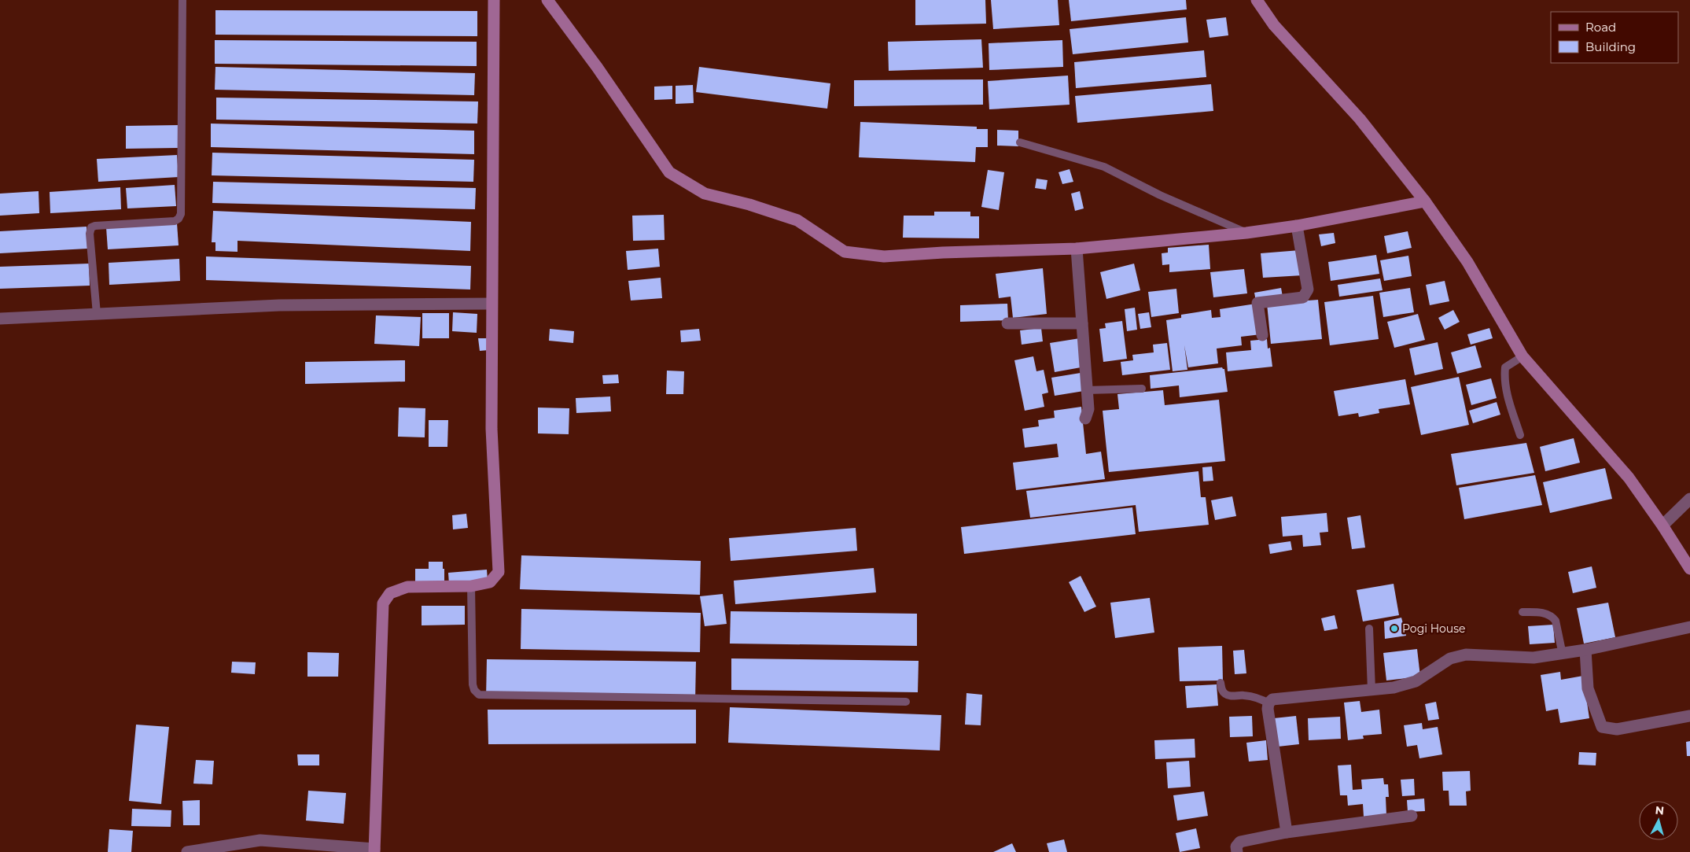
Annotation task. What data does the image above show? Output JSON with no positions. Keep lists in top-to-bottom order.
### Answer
{
  "places": ["Pogi House"],
  "legend": ["Road", "Building"],
  "north": "top"
}
